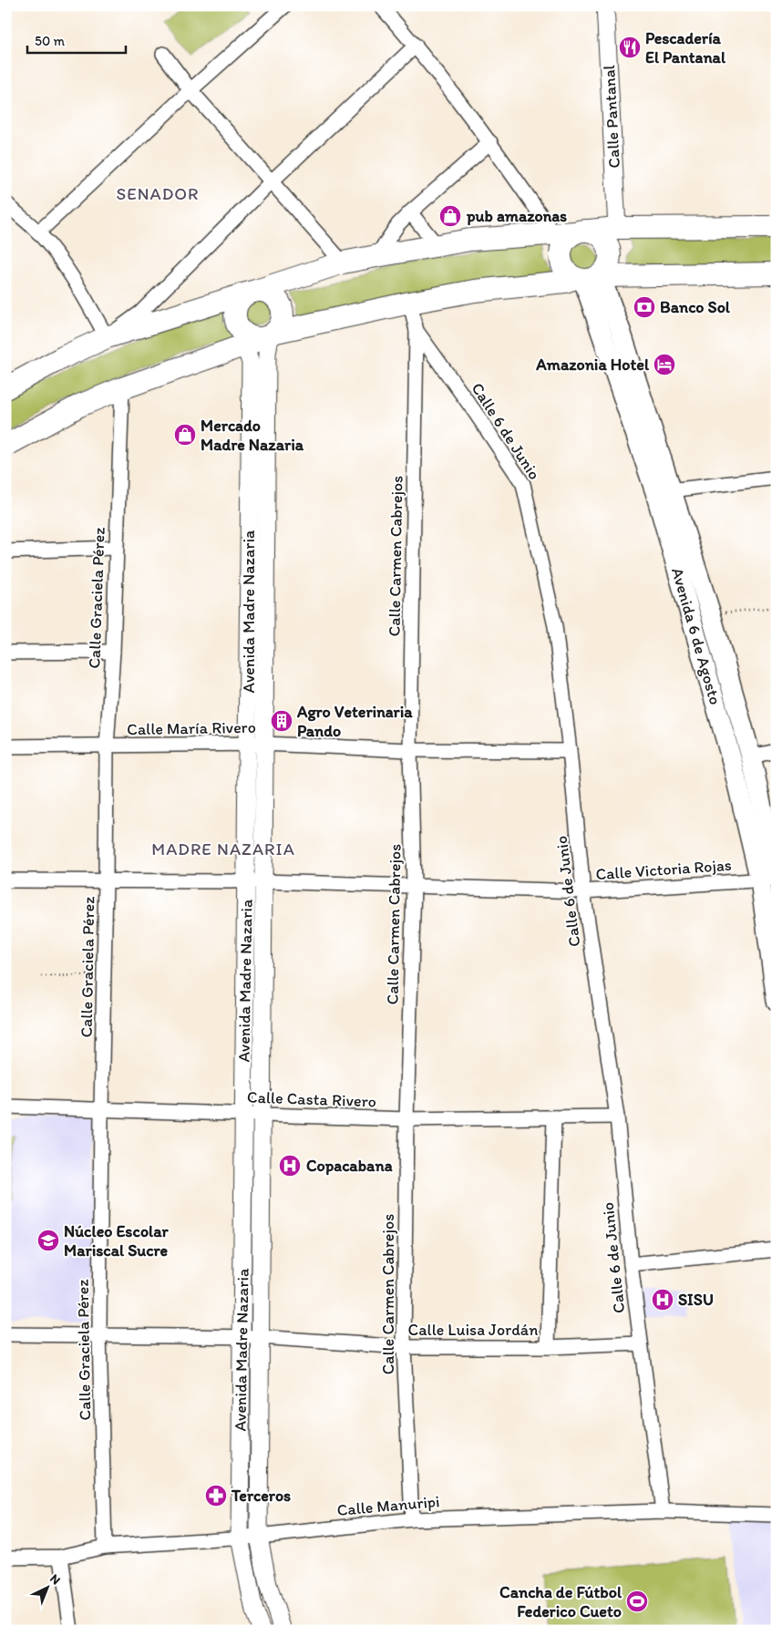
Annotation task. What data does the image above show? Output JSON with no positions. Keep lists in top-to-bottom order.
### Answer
{
  "streets": {
    "main road": ["Avenida 6 de Agosto"],
    "street": [
      "Calle Pantanal",
      "Calle 6 de Junio",
      "Calle Carmen Cabrejos",
      "Calle Graciela Pérez",
      "Avenida Madre Nazaria",
      "Calle María Rivero",
      "Calle Victoria Rojas",
      "Calle Casta Rivero",
      "Calle Luisa Jordán",
      "Calle Manuripi"
    ]
  },
  "crossings": [
    ["Calle Pantanal", "Avenida 6 de Agosto"],
    ["Calle 6 de Junio", "Calle Carmen Cabrejos"],
    ["Calle 6 de Junio", "Calle María Rivero"],
    ["Calle 6 de Junio", "Calle Victoria Rojas"],
    ["Calle 6 de Junio", "Calle Casta Rivero"],
    ["Calle 6 de Junio", "Calle Luisa Jordán"],
    ["Calle 6 de Junio", "Calle Manuripi"],
    ["Calle Carmen Cabrejos", "Calle María Rivero"],
    ["Calle Carmen Cabrejos", "Calle Victoria Rojas"],
    ["Calle Carmen Cabrejos", "Calle Casta Rivero"],
    ["Calle Carmen Cabrejos", "Calle Luisa Jordán"],
    ["Calle Carmen Cabrejos", "Calle Manuripi"],
    ["Calle Graciela Pérez", "Calle María Rivero"],
    ["Calle Graciela Pérez", "Calle Victoria Rojas"],
    ["Calle Graciela Pérez", "Calle Casta Rivero"],
    ["Calle Graciela Pérez", "Calle Luisa Jordán"],
    ["Calle Graciela Pérez", "Calle Manuripi"],
    ["Avenida Madre Nazaria", "Calle María Rivero"],
    ["Avenida Madre Nazaria", "Calle Victoria Rojas"],
    ["Avenida Madre Nazaria", "Calle Casta Rivero"],
    ["Avenida Madre Nazaria", "Calle Luisa Jordán"],
    ["Avenida Madre Nazaria", "Calle Manuripi"],
    ["Avenida 6 de Agosto", "Calle Victoria Rojas"]
  ],
  "districts": ["SENADOR", "MADRE NAZARIA"],
  "places": {
    "restaurant": ["Pescadería El Pantanal"],
    "shop": ["pub amazonas", "Mercado Madre Nazaria"],
    "bank": ["Banco Sol"],
    "hotel": ["Amazonia Hotel"],
    "building": ["Agro Veterinaria Pando"],
    "hospital": ["Copacabana", "SISU"],
    "school or university": ["Núcleo Escolar Mariscal Sucre"],
    "pharmacy": ["Terceros"],
    "sports": ["Cancha de Fútbol Federico Cueto"]
  },
  "scale_bar": "50 m",
  "north": "top right"
}
